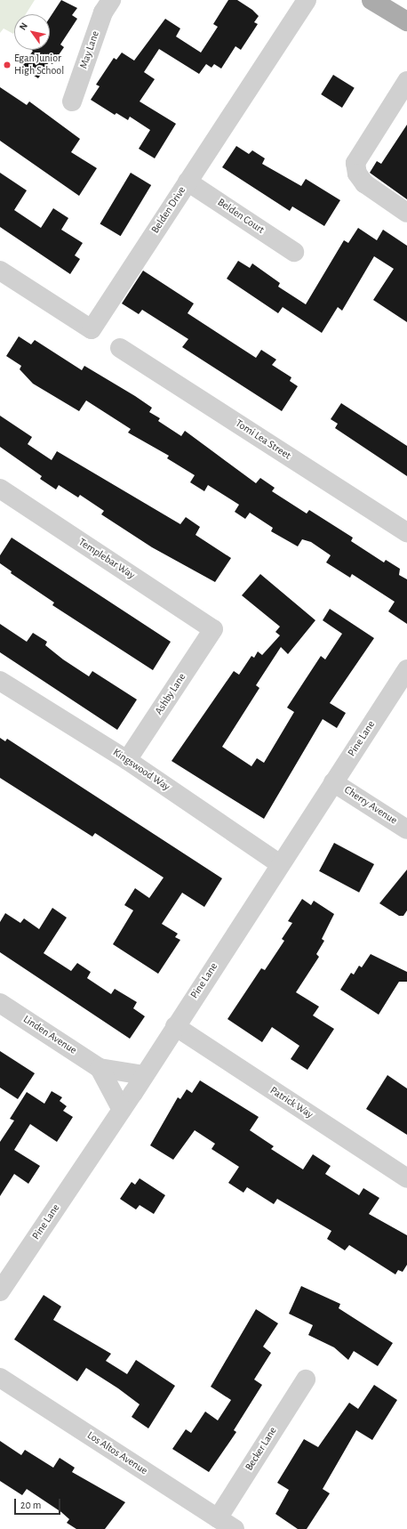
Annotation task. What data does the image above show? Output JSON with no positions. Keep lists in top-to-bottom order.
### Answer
{
  "streets": {
    "street": [
      "May Lane",
      "Belden Drive",
      "Belden Court",
      "Tomi Lea Street",
      "Templebar Way",
      "Ashby Lane",
      "Pine Lane",
      "Kingswood Way",
      "Cherry Avenue",
      "Linden Avenue",
      "Patrick Way",
      "Becker Lane",
      "Los Altos Avenue"
    ]
  },
  "crossings": [
    ["Belden Drive", "Belden Court"],
    ["Templebar Way", "Ashby Lane"],
    ["Ashby Lane", "Kingswood Way"],
    ["Pine Lane", "Kingswood Way"],
    ["Pine Lane", "Cherry Avenue"],
    ["Pine Lane", "Linden Avenue"],
    ["Pine Lane", "Patrick Way"],
    ["Becker Lane", "Los Altos Avenue"]
  ],
  "places": ["Egan Junior High School"],
  "scale_bar": "20 m",
  "north": "top left"
}
